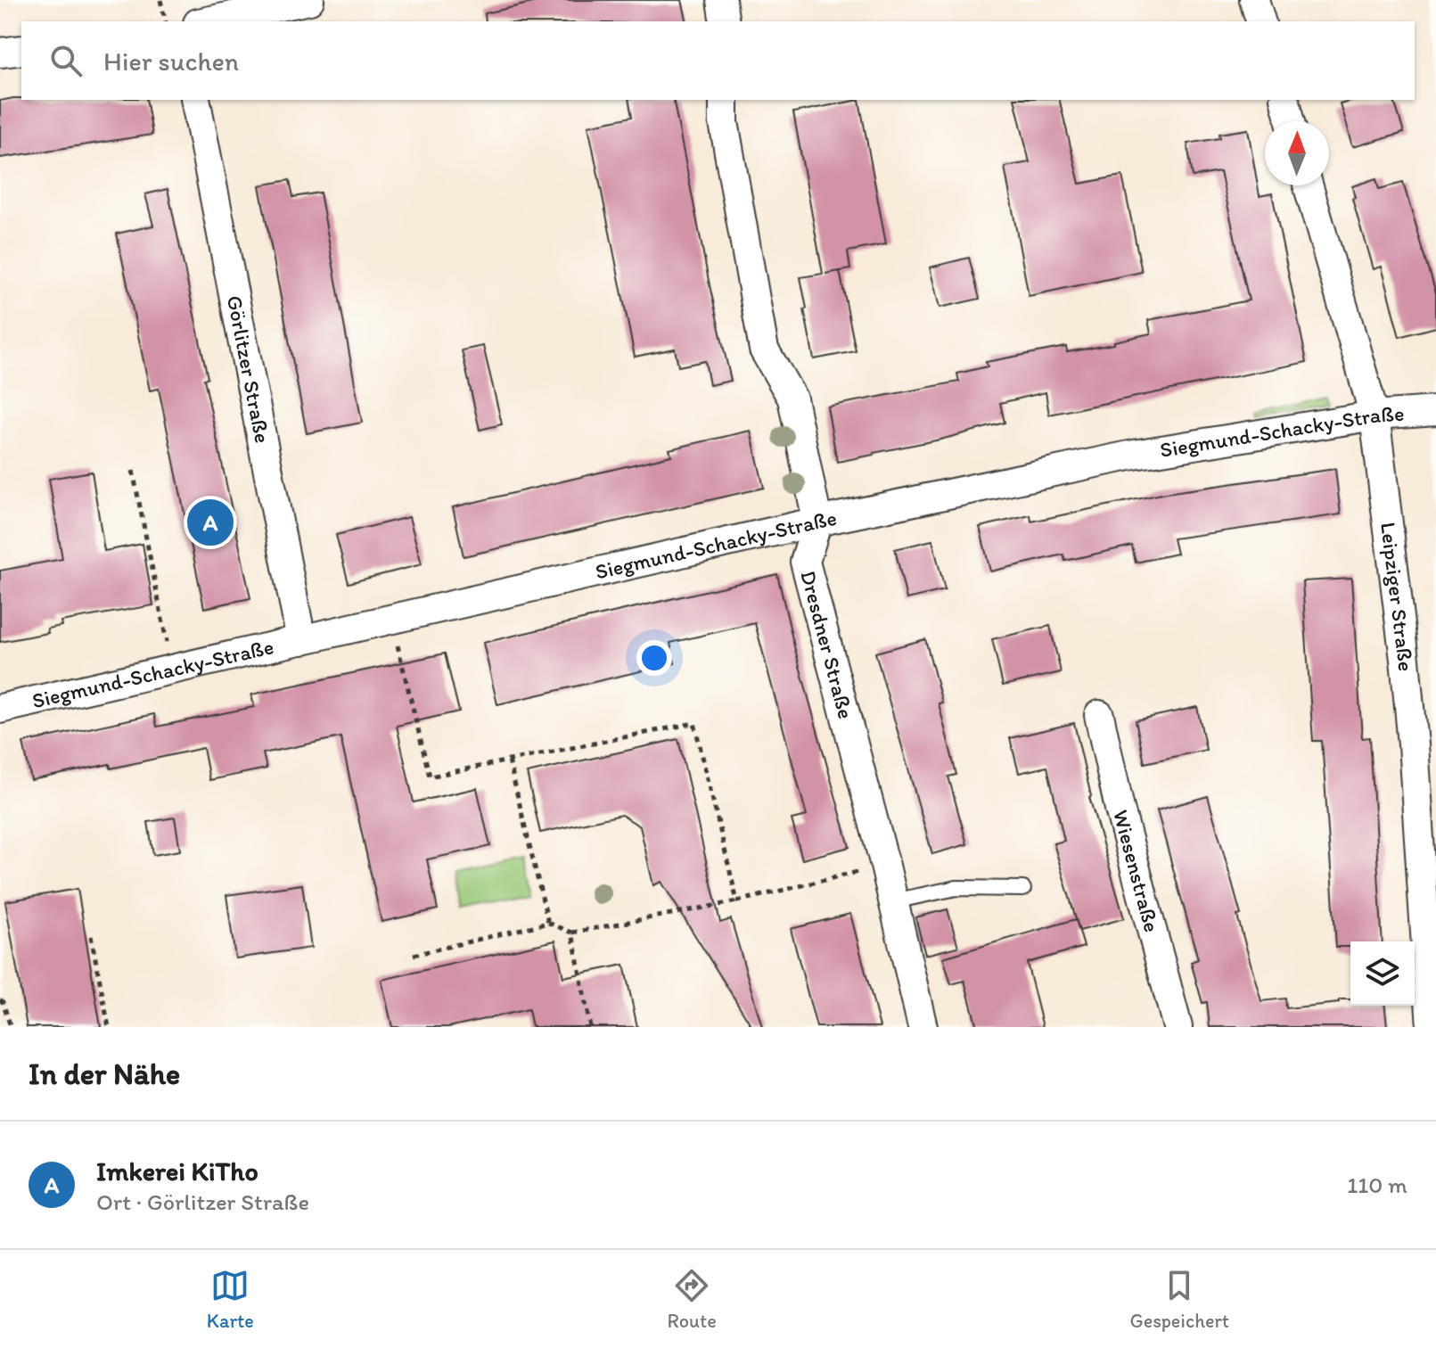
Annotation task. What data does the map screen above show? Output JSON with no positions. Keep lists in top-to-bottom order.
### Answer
{
  "streets": {
    "street": [
      "Görlitzer Straße",
      "Siegmund-Schacky-Straße",
      "Leipziger Straße",
      "Dresdner Straße",
      "Wiesenstraße"
    ]
  },
  "crossings": [
    ["Görlitzer Straße", "Siegmund-Schacky-Straße"],
    ["Siegmund-Schacky-Straße", "Leipziger Straße"],
    ["Siegmund-Schacky-Straße", "Dresdner Straße"]
  ],
  "north": "top",
  "page": {
    "search": "Hier suchen",
    "pins": "A",
    "heading": "In der Nähe",
    "list": [
      {
        "mark": "A",
        "name": "Imkerei KiTho",
        "note": "Ort · Görlitzer Straße",
        "value": "110 m"
      }
    ],
    "nav": ["Karte", "Route", "Gespeichert"]
  }
}
